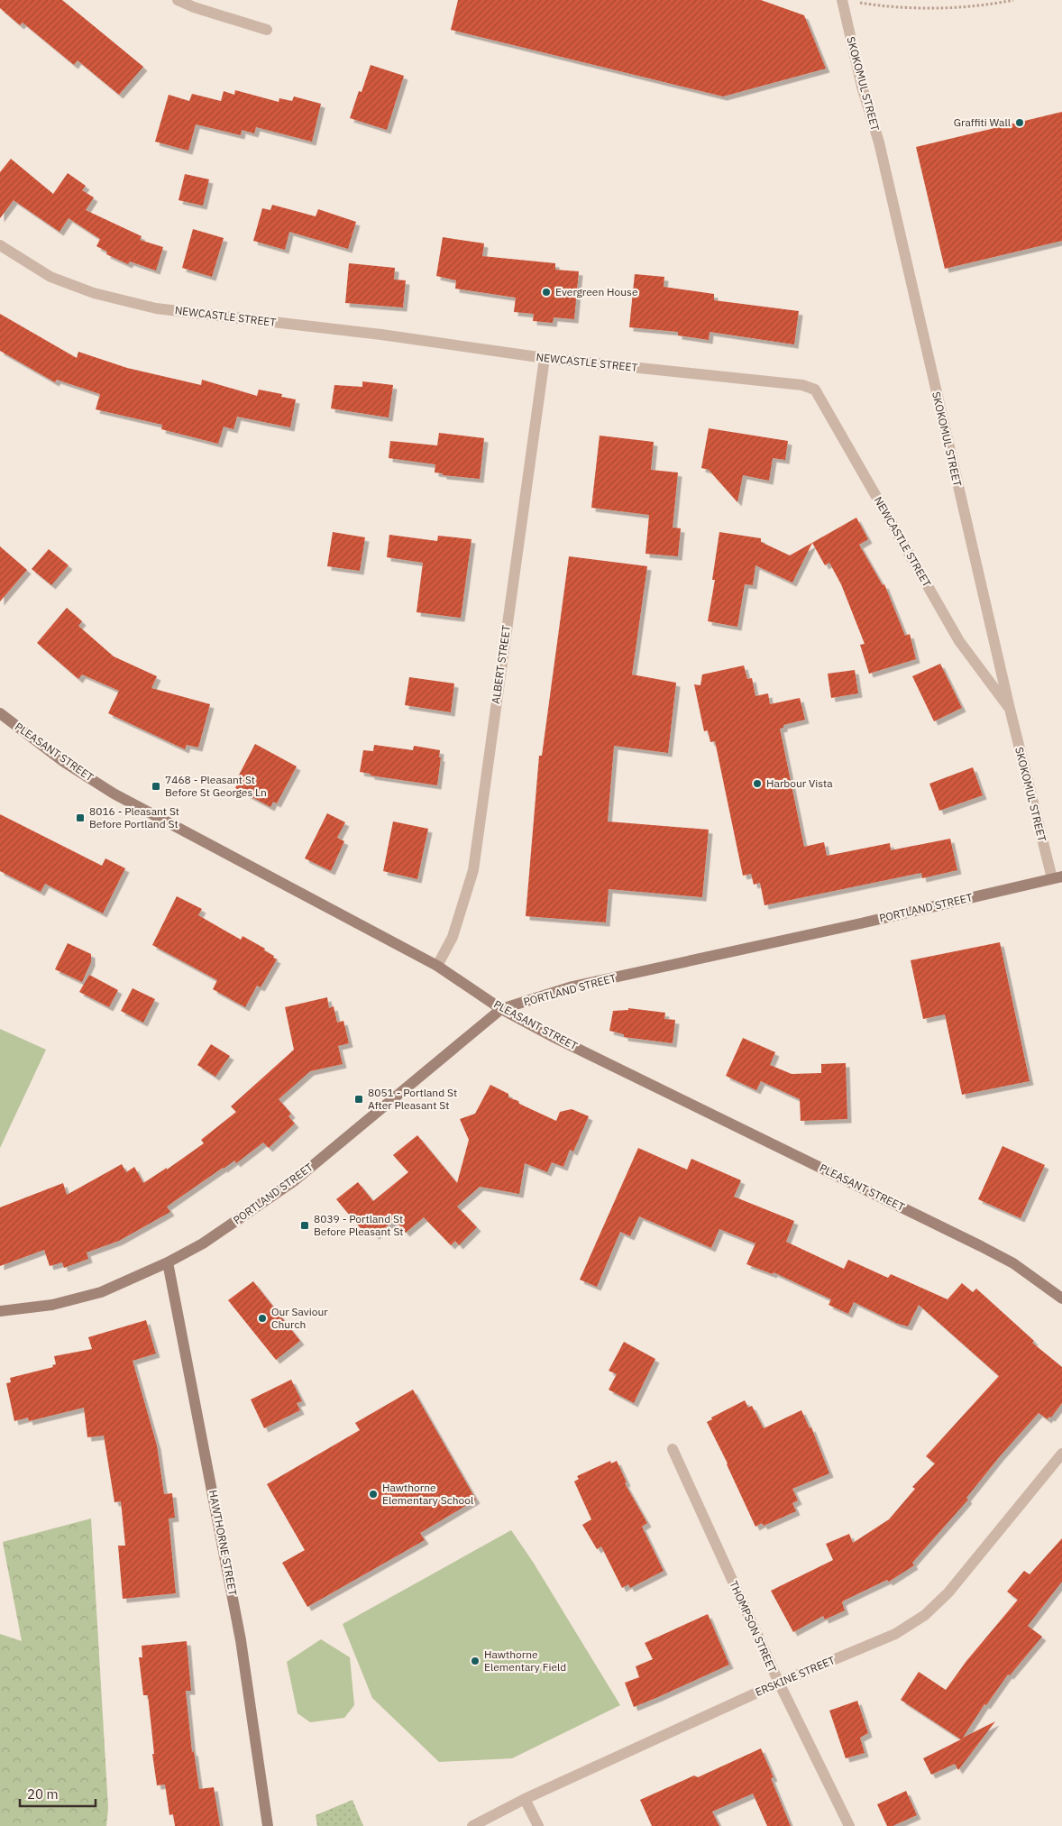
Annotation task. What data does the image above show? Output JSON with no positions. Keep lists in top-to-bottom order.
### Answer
{
  "streets": {
    "main road": ["PLEASANT STREET", "PORTLAND STREET", "HAWTHORNE STREET"],
    "street": [
      "SKOKOMUL STREET",
      "NEWCASTLE STREET",
      "ALBERT STREET",
      "THOMPSON STREET",
      "ERSKINE STREET"
    ]
  },
  "crossings": [
    ["SKOKOMUL STREET", "NEWCASTLE STREET"],
    ["SKOKOMUL STREET", "PORTLAND STREET"],
    ["NEWCASTLE STREET", "ALBERT STREET"],
    ["ALBERT STREET", "PLEASANT STREET"],
    ["PLEASANT STREET", "PORTLAND STREET"],
    ["PORTLAND STREET", "HAWTHORNE STREET"],
    ["THOMPSON STREET", "ERSKINE STREET"]
  ],
  "places": {
    "other": [
      "Graffiti Wall",
      "Evergreen House",
      "Harbour Vista",
      "Our Saviour Church",
      "Hawthorne Elementary School",
      "Hawthorne Elementary Field"
    ],
    "transit": [
      "7468 - Pleasant St Before St Georges Ln",
      "8016 - Pleasant St Before Portland St",
      "8051 - Portland St After Pleasant St",
      "8039 - Portland St Before Pleasant St"
    ]
  },
  "scale_bar": "20 m"
}
